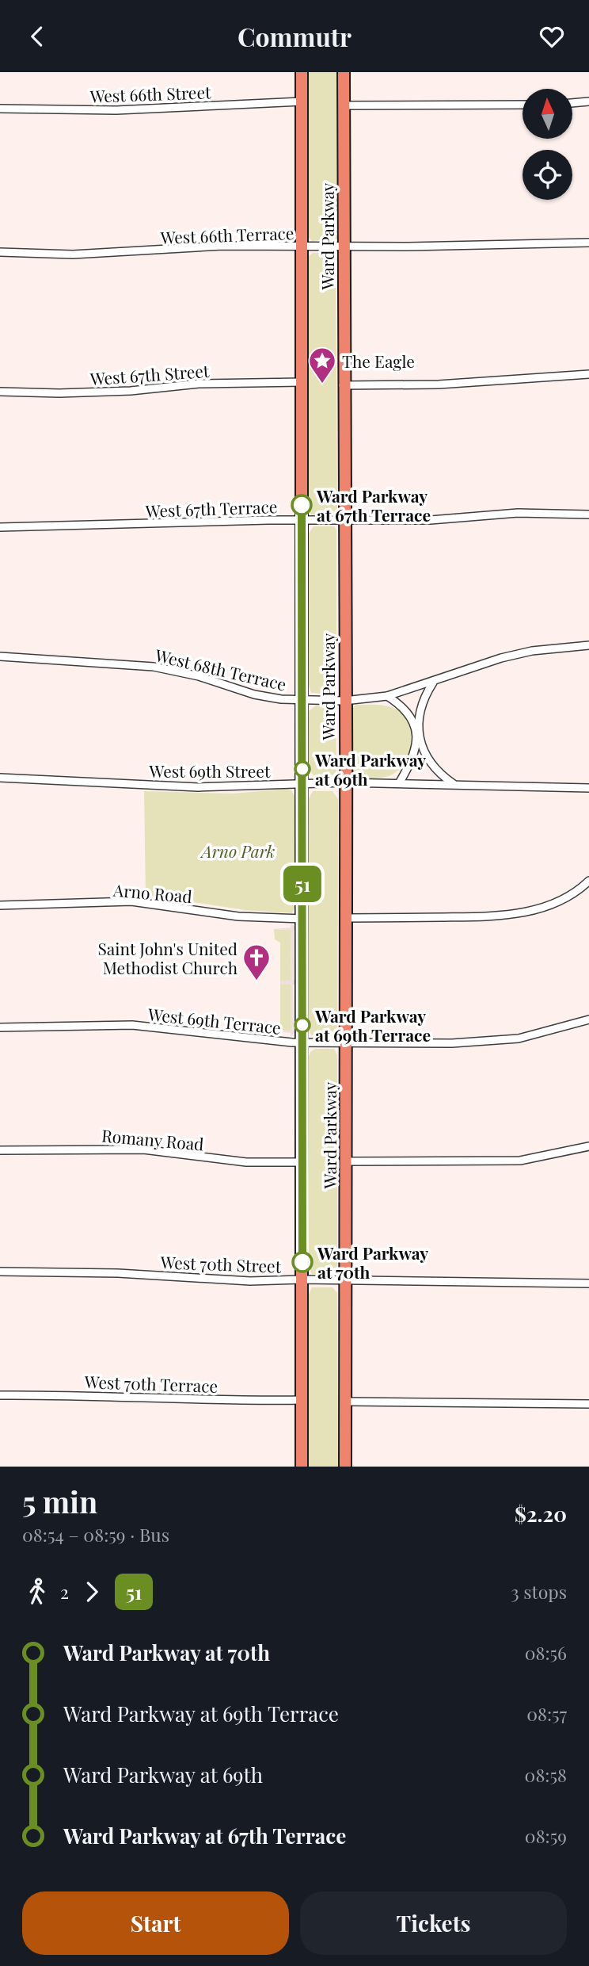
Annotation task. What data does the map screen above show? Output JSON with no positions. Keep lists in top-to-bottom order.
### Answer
{
  "streets": {
    "main road": ["Ward Parkway"],
    "street": [
      "West 66th Street",
      "West 66th Terrace",
      "West 67th Street",
      "West 67th Terrace",
      "West 68th Terrace",
      "West 69th Street",
      "Arno Road",
      "West 69th Terrace",
      "Romany Road",
      "West 70th Street",
      "West 70th Terrace"
    ]
  },
  "crossings": [
    ["West 66th Street", "Ward Parkway"],
    ["West 66th Terrace", "Ward Parkway"],
    ["Ward Parkway", "West 67th Street"],
    ["Ward Parkway", "West 67th Terrace"],
    ["Ward Parkway", "West 68th Terrace"],
    ["Ward Parkway", "West 69th Street"],
    ["Ward Parkway", "Arno Road"],
    ["Ward Parkway", "West 69th Terrace"],
    ["Ward Parkway", "Romany Road"],
    ["Ward Parkway", "West 70th Street"],
    ["Ward Parkway", "West 70th Terrace"]
  ],
  "parks": ["Arno Park"],
  "places": {
    "place": ["The Eagle"],
    "other": [
      "Ward Parkway at 67th Terrace",
      "Ward Parkway at 69th",
      "Ward Parkway at 69th Terrace",
      "Ward Parkway at 70th"
    ],
    "church": ["Saint John's United Methodist Church"]
  },
  "lines": ["bus line 51"],
  "north": "top",
  "page": {
    "header": "Commutr",
    "on_map": "51",
    "heading": ["5 min", "08:54 – 08:59 · Bus", "$2.20"],
    "legs": ["2", "51", "3 stops"],
    "list": [
      {
        "name": "Ward Parkway at 70th",
        "value": "08:56"
      },
      {
        "name": "Ward Parkway at 69th Terrace",
        "value": "08:57"
      },
      {
        "name": "Ward Parkway at 69th",
        "value": "08:58"
      },
      {
        "name": "Ward Parkway at 67th Terrace",
        "value": "08:59"
      }
    ],
    "buttons": ["Start", "Tickets"]
  }
}
